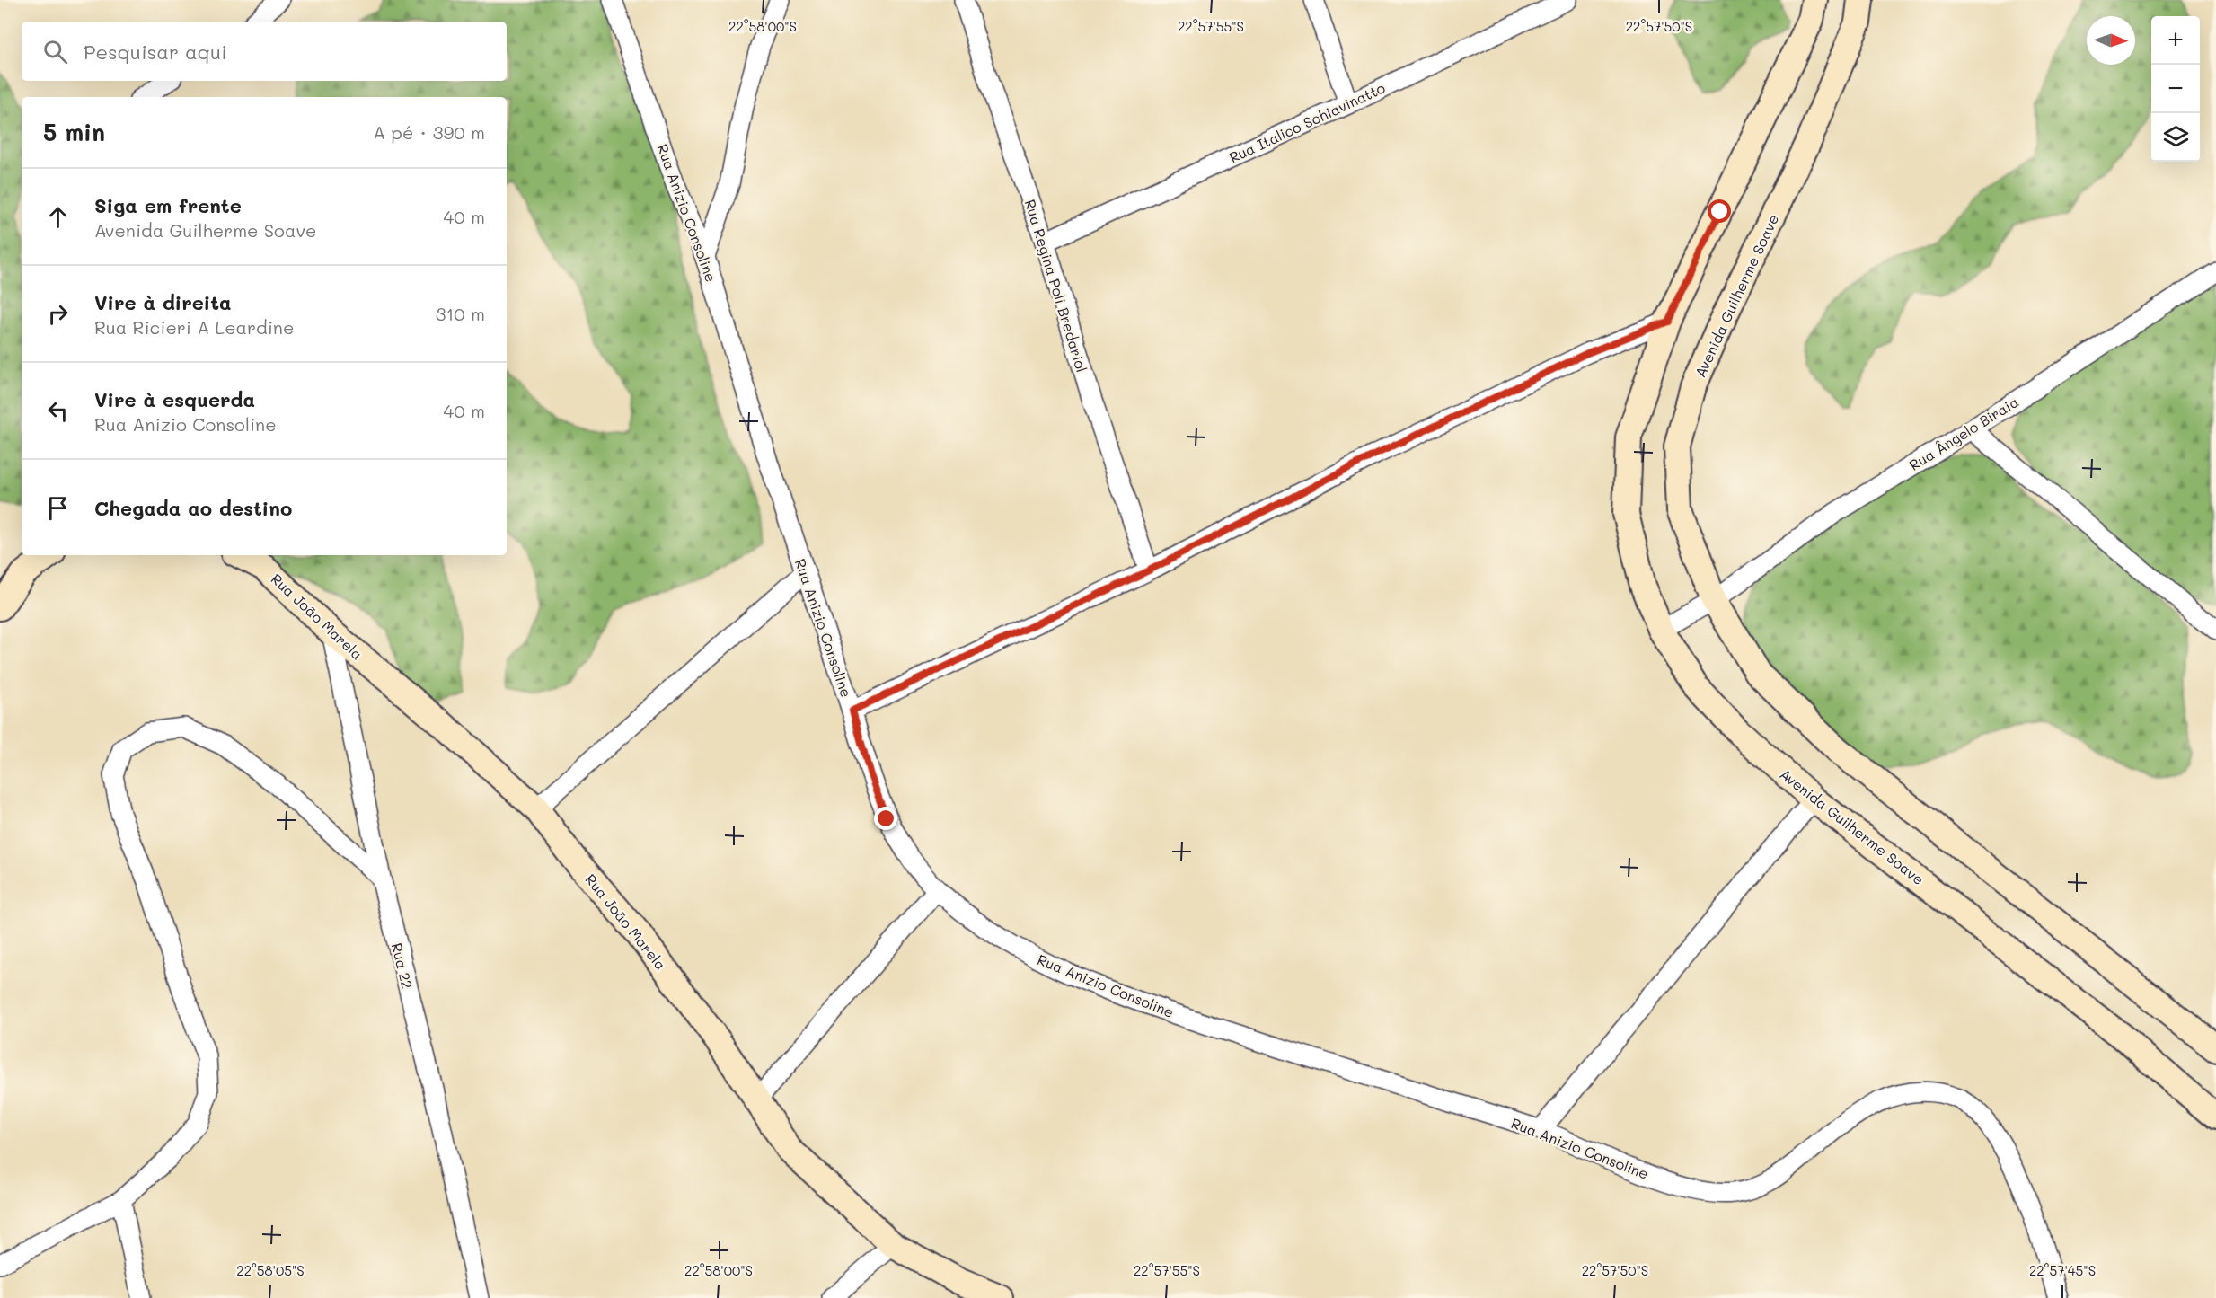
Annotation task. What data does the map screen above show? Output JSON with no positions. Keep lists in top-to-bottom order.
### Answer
{
  "streets": {
    "street": [
      "Rua Italico Schiavinatto",
      "Rua Anizio Consoline",
      "Rua Regina Poli Bredariol",
      "Avenida Guilherme Soave",
      "Rua Ângelo Biraia",
      "Rua João Marela",
      "Rua 22"
    ]
  },
  "crossings": [
    ["Rua Italico Schiavinatto", "Rua Regina Poli Bredariol"],
    ["Avenida Guilherme Soave", "Rua Ângelo Biraia"],
    ["Rua João Marela", "Rua 22"]
  ],
  "north": "right",
  "page": {
    "map_buttons": ["+", "−"],
    "search": "Pesquisar aqui",
    "heading": ["5 min", "A pé · 390 m"],
    "list": [
      ["Siga em frente", "Avenida Guilherme Soave", "40 m"],
      ["Vire à direita", "Rua Ricieri A Leardine", "310 m"],
      ["Vire à esquerda", "Rua Anizio Consoline", "40 m"],
      "Chegada ao destino"
    ]
  },
  "coordinates": [
    "22°58'00\"S",
    "22°57'55\"S",
    "22°57'50\"S",
    "22°58'05\"S",
    "22°57'45\"S"
  ]
}
